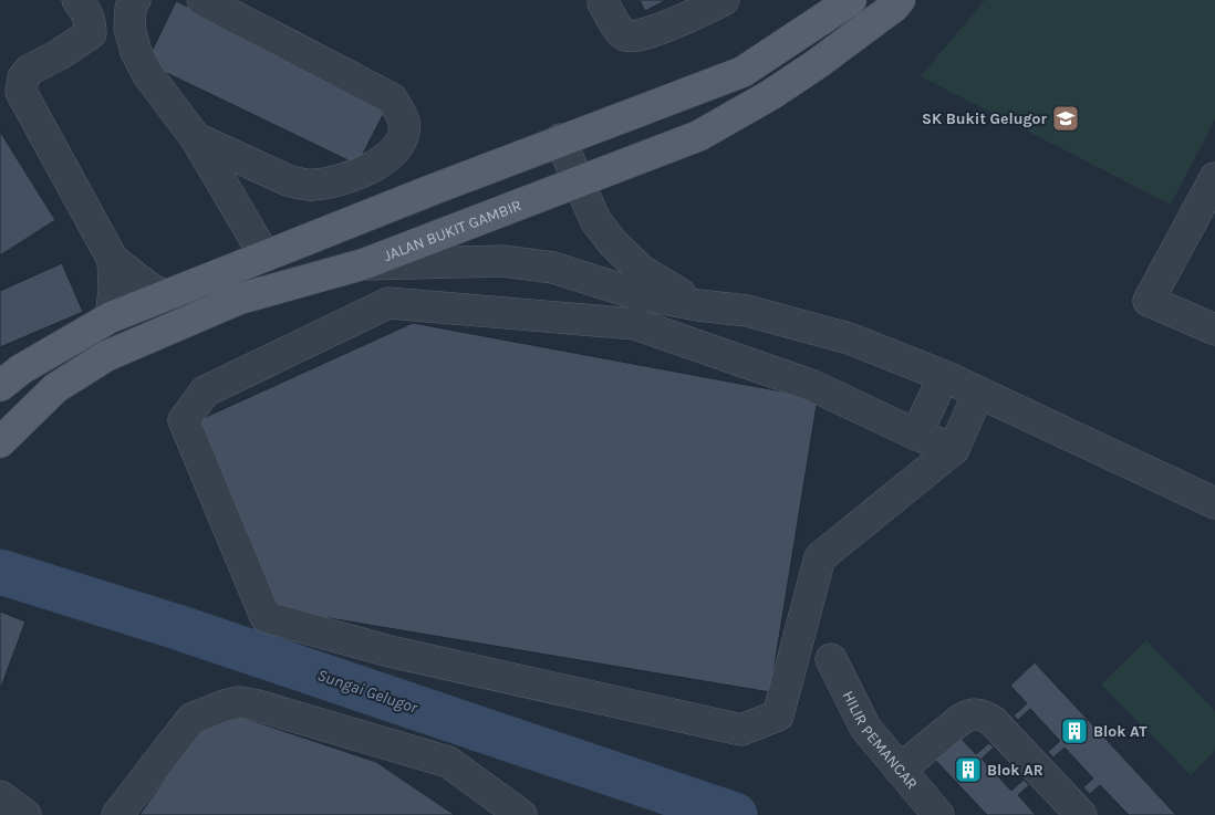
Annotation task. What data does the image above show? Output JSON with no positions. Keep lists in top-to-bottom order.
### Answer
{
  "streets": {
    "main road": ["JALAN BUKIT GAMBIR"],
    "street": ["HILIR PEMANCAR"]
  },
  "water": ["Sungai Gelugor"],
  "places": {
    "school or university": ["SK Bukit Gelugor"],
    "building": ["Blok AT", "Blok AR"]
  }
}
